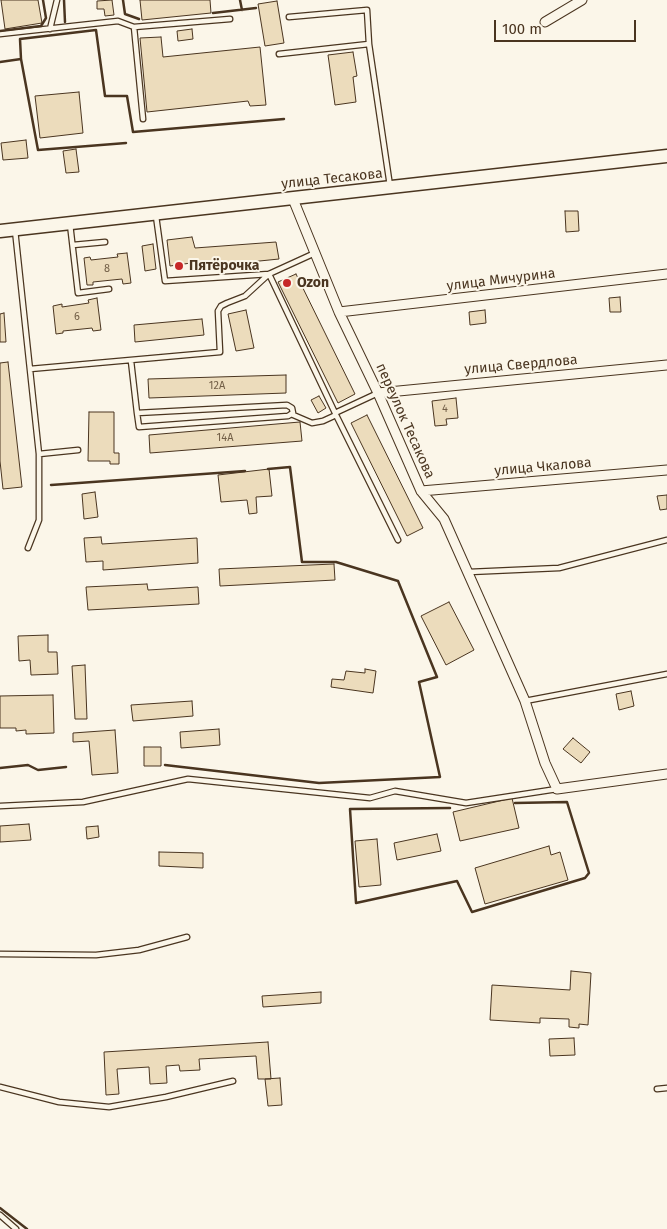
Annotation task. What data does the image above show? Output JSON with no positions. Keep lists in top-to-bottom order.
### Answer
{
  "streets": {
    "main road": ["улица Тесакова"],
    "street": [
      "улица Мичурина",
      "улица Свердлова",
      "переулок Тесакова",
      "улица Чкалова"
    ]
  },
  "crossings": [
    ["улица Тесакова", "переулок Тесакова"],
    ["улица Мичурина", "переулок Тесакова"],
    ["улица Свердлова", "переулок Тесакова"],
    ["переулок Тесакова", "улица Чкалова"]
  ],
  "places": ["Пятёрочка", "Ozon"],
  "house_numbers": [
    "8",
    "6",
    "12А",
    "4",
    "14А"
  ],
  "scale_bar": "100 m"
}
